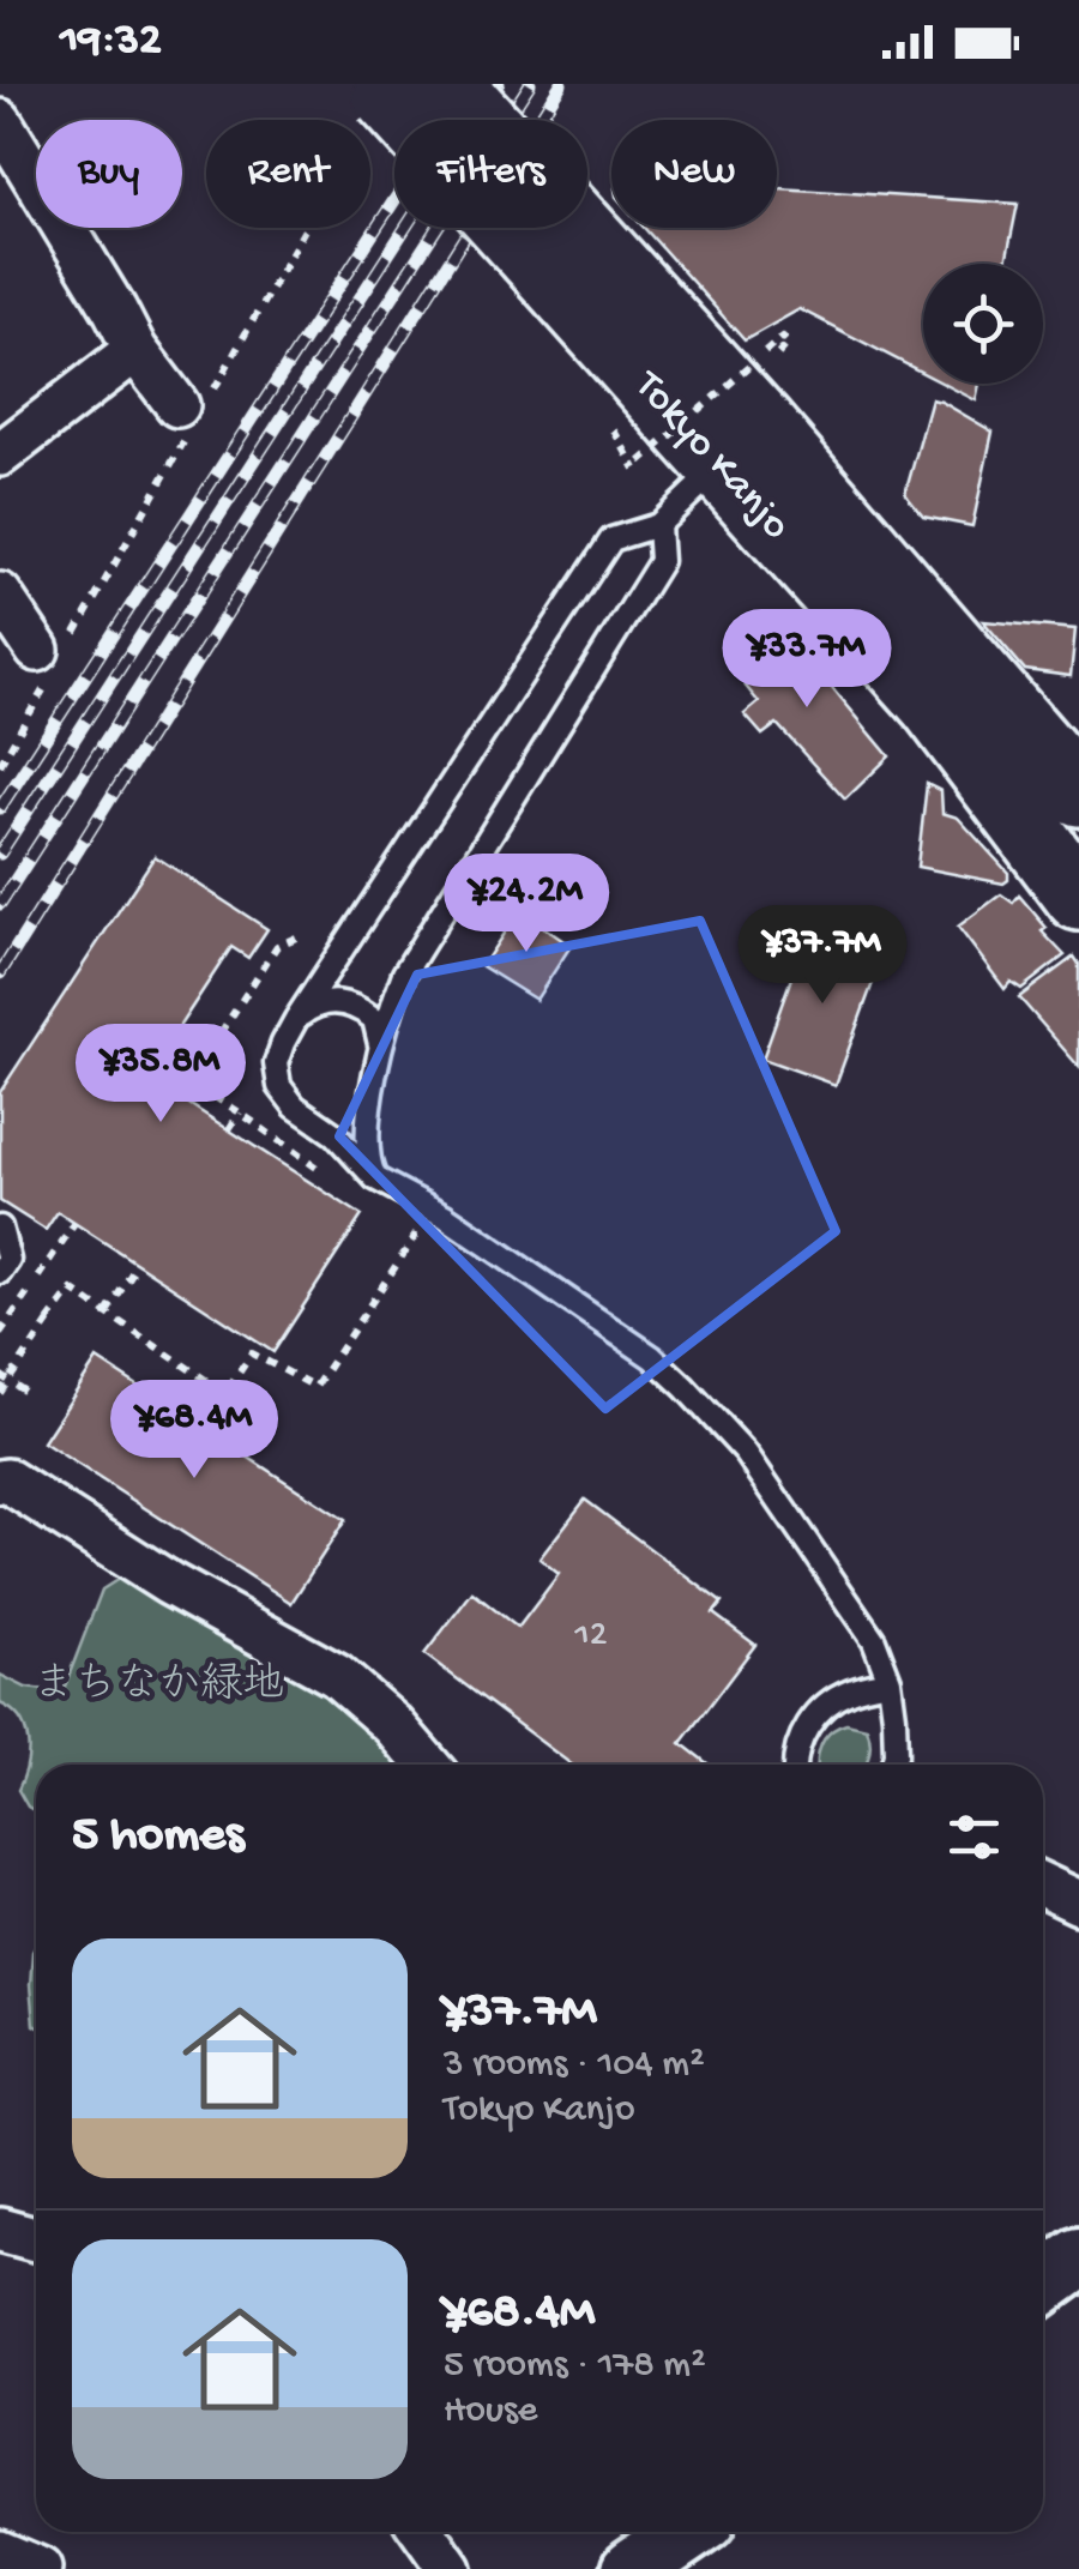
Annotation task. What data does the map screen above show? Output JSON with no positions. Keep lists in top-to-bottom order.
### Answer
{
  "streets": {
    "highway": ["Tokyo Kanjo"]
  },
  "parks": ["まちなか緑地"],
  "house_numbers": ["12"],
  "page": {
    "status": "19:32",
    "chip": [
      "Buy",
      "Rent",
      "Filters",
      "New"
    ],
    "price": [
      "¥33.7M",
      "¥24.2M",
      "¥37.7M",
      "¥35.8M",
      "¥68.4M"
    ],
    "heading": "5 homes",
    "list": [
      {
        "name": "¥37.7M",
        "note": "3 rooms · 104 m² · Tokyo Kanjo"
      },
      {
        "name": "¥68.4M",
        "note": "5 rooms · 178 m² · House"
      }
    ]
  }
}
